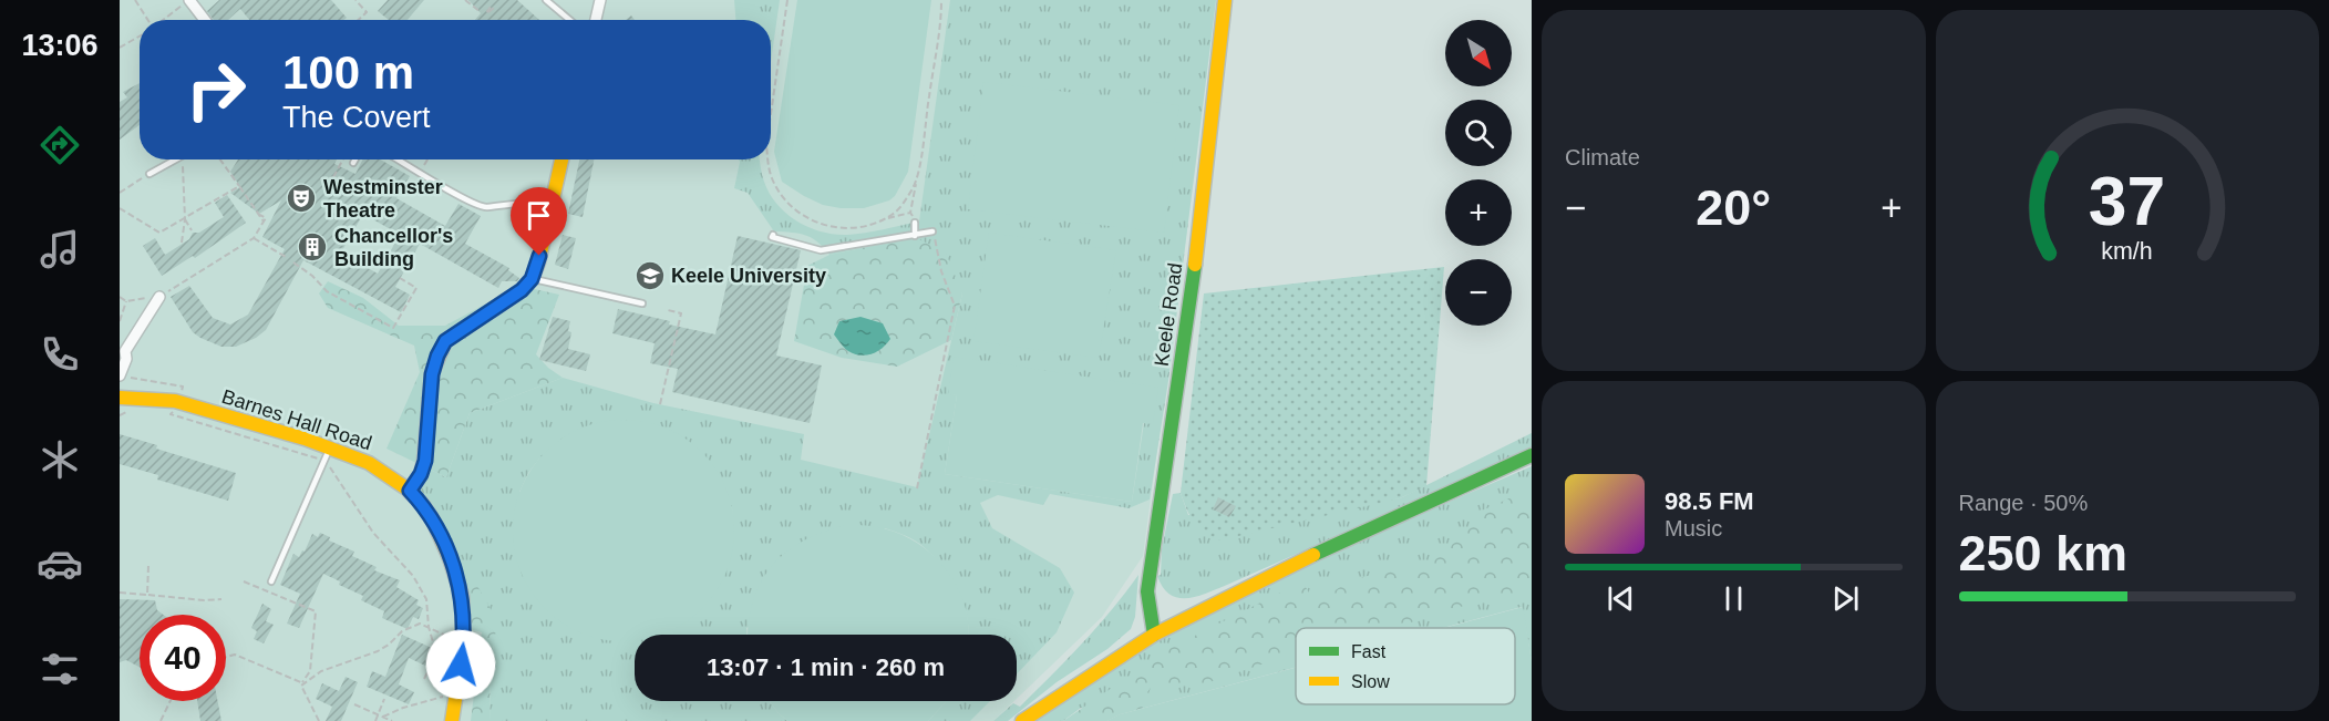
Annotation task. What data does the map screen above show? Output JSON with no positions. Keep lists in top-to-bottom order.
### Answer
{
  "streets": {
    "street": ["Keele Road", "Barnes Hall Road"]
  },
  "places": {
    "theatre": ["Westminster Theatre"],
    "building": ["Chancellor's Building"],
    "school or university": ["Keele University"]
  },
  "legend": ["Fast", "Slow"],
  "north": "bottom right",
  "page": {
    "tabs": "13:06",
    "tile": [
      "Climate",
      ["Range · 50%", "250 km"]
    ],
    "map_buttons": ["+", "−"],
    "turn": ["100 m", "The Covert"],
    "heat": ["−", "20°", "+"],
    "song": ["98.5 FM", "Music"],
    "limit": "40",
    "trip": "13:07 · 1 min · 260 m",
    "gauge": ["37", "km/h"]
  }
}
